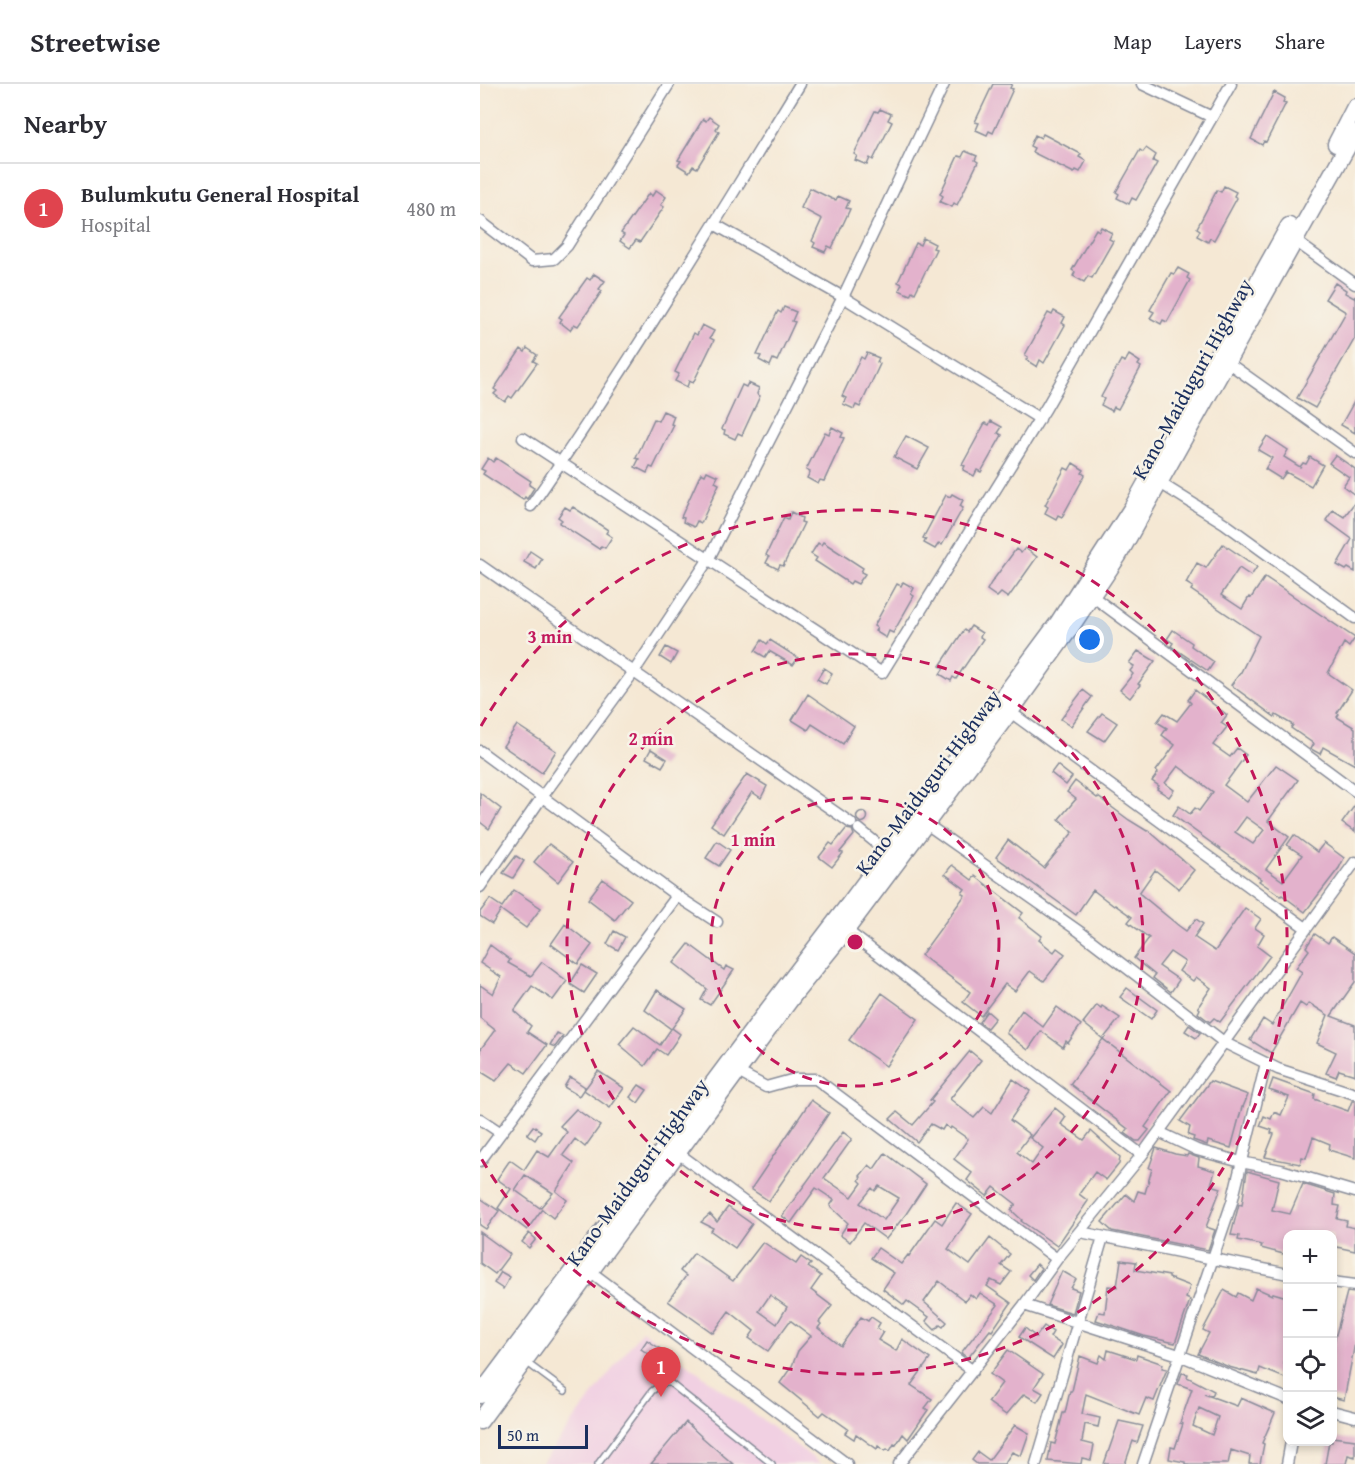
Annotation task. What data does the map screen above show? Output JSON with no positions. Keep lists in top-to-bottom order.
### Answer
{
  "streets": {
    "highway": ["Kano-Maiduguri Highway"]
  },
  "scale_bar": "50 m",
  "page": {
    "header": "Streetwise",
    "nav": ["Map", "Layers", "Share"],
    "heading": "Nearby",
    "list": [
      {
        "mark": "1",
        "name": "Bulumkutu General Hospital",
        "note": "Hospital",
        "value": "480 m"
      }
    ],
    "map_buttons": ["+", "−"],
    "pins": "1",
    "scale": "50 m"
  },
  "rings": ["3 min", "2 min", "1 min"]
}
